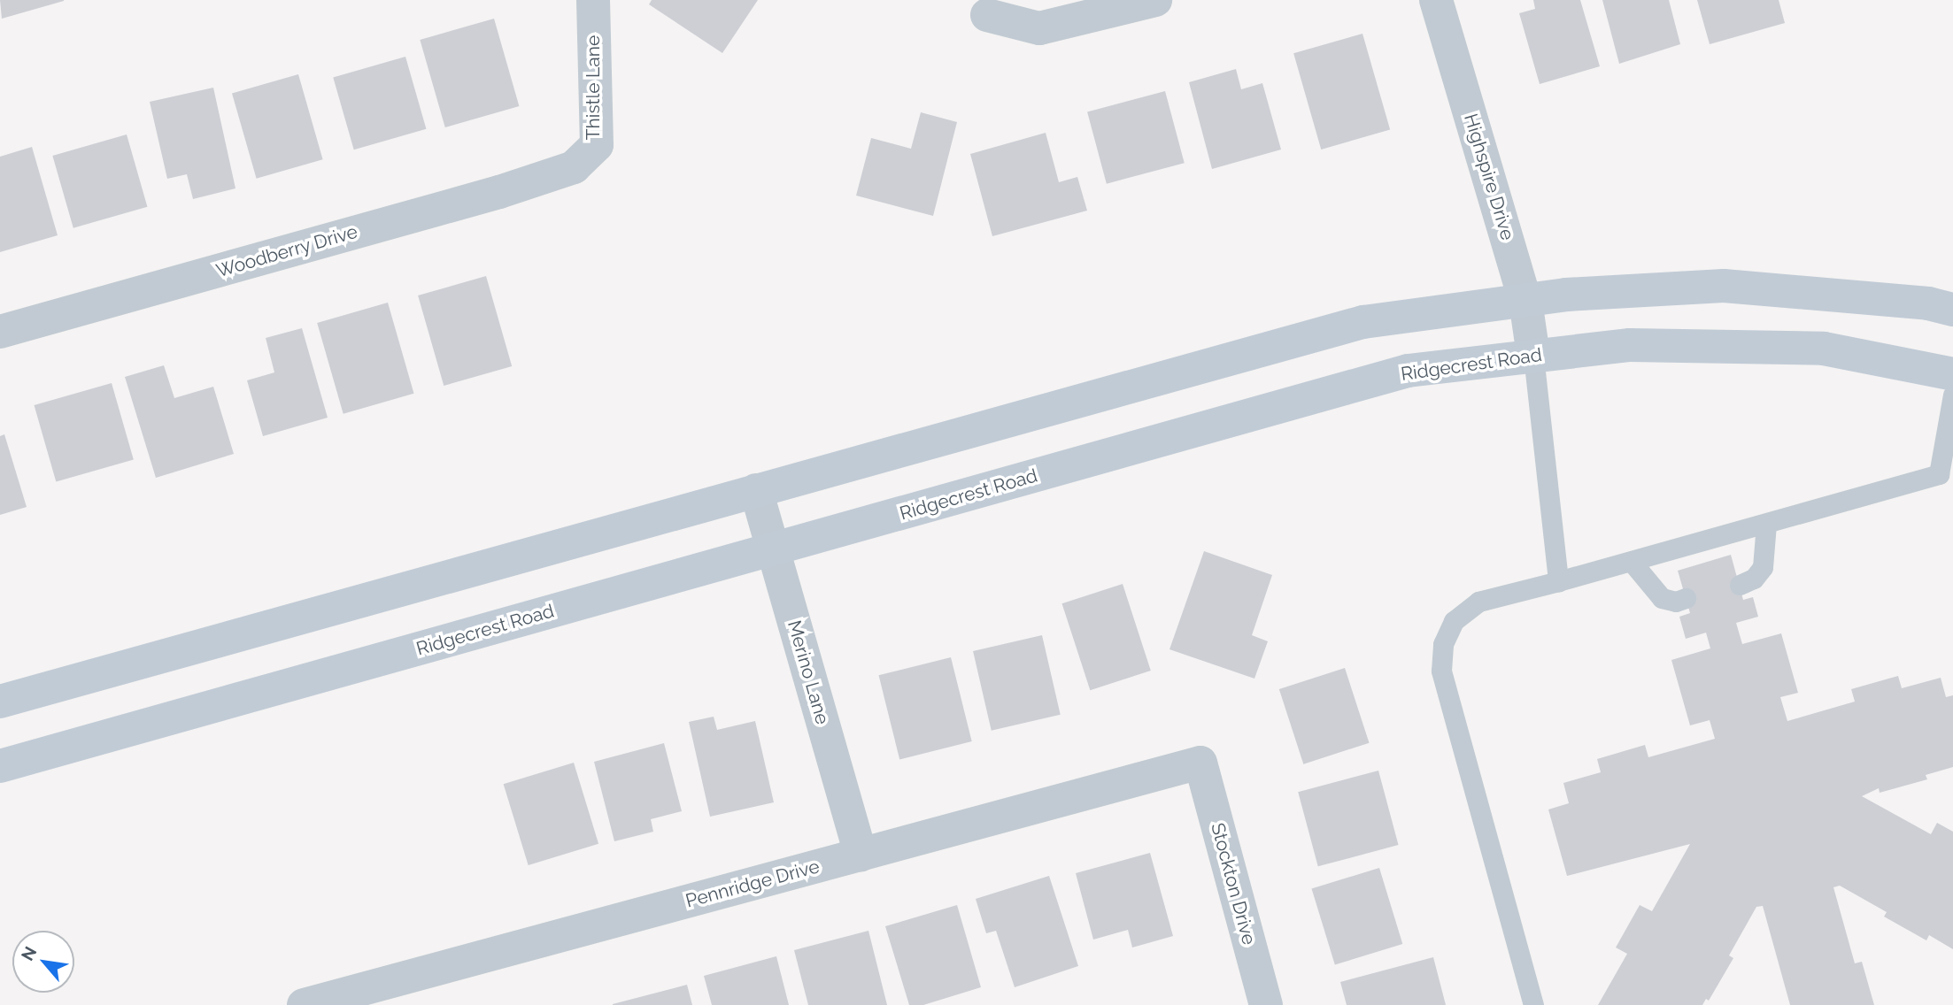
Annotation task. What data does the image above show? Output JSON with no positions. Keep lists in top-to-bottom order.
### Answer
{
  "streets": {
    "main road": ["Ridgecrest Road"],
    "street": [
      "Thistle Lane",
      "Highspire Drive",
      "Woodberry Drive",
      "Merino Lane",
      "Pennridge Drive",
      "Stockton Drive"
    ]
  },
  "crossings": [
    ["Thistle Lane", "Woodberry Drive"],
    ["Highspire Drive", "Ridgecrest Road"],
    ["Ridgecrest Road", "Merino Lane"],
    ["Merino Lane", "Pennridge Drive"],
    ["Pennridge Drive", "Stockton Drive"]
  ],
  "north": "top left"
}
